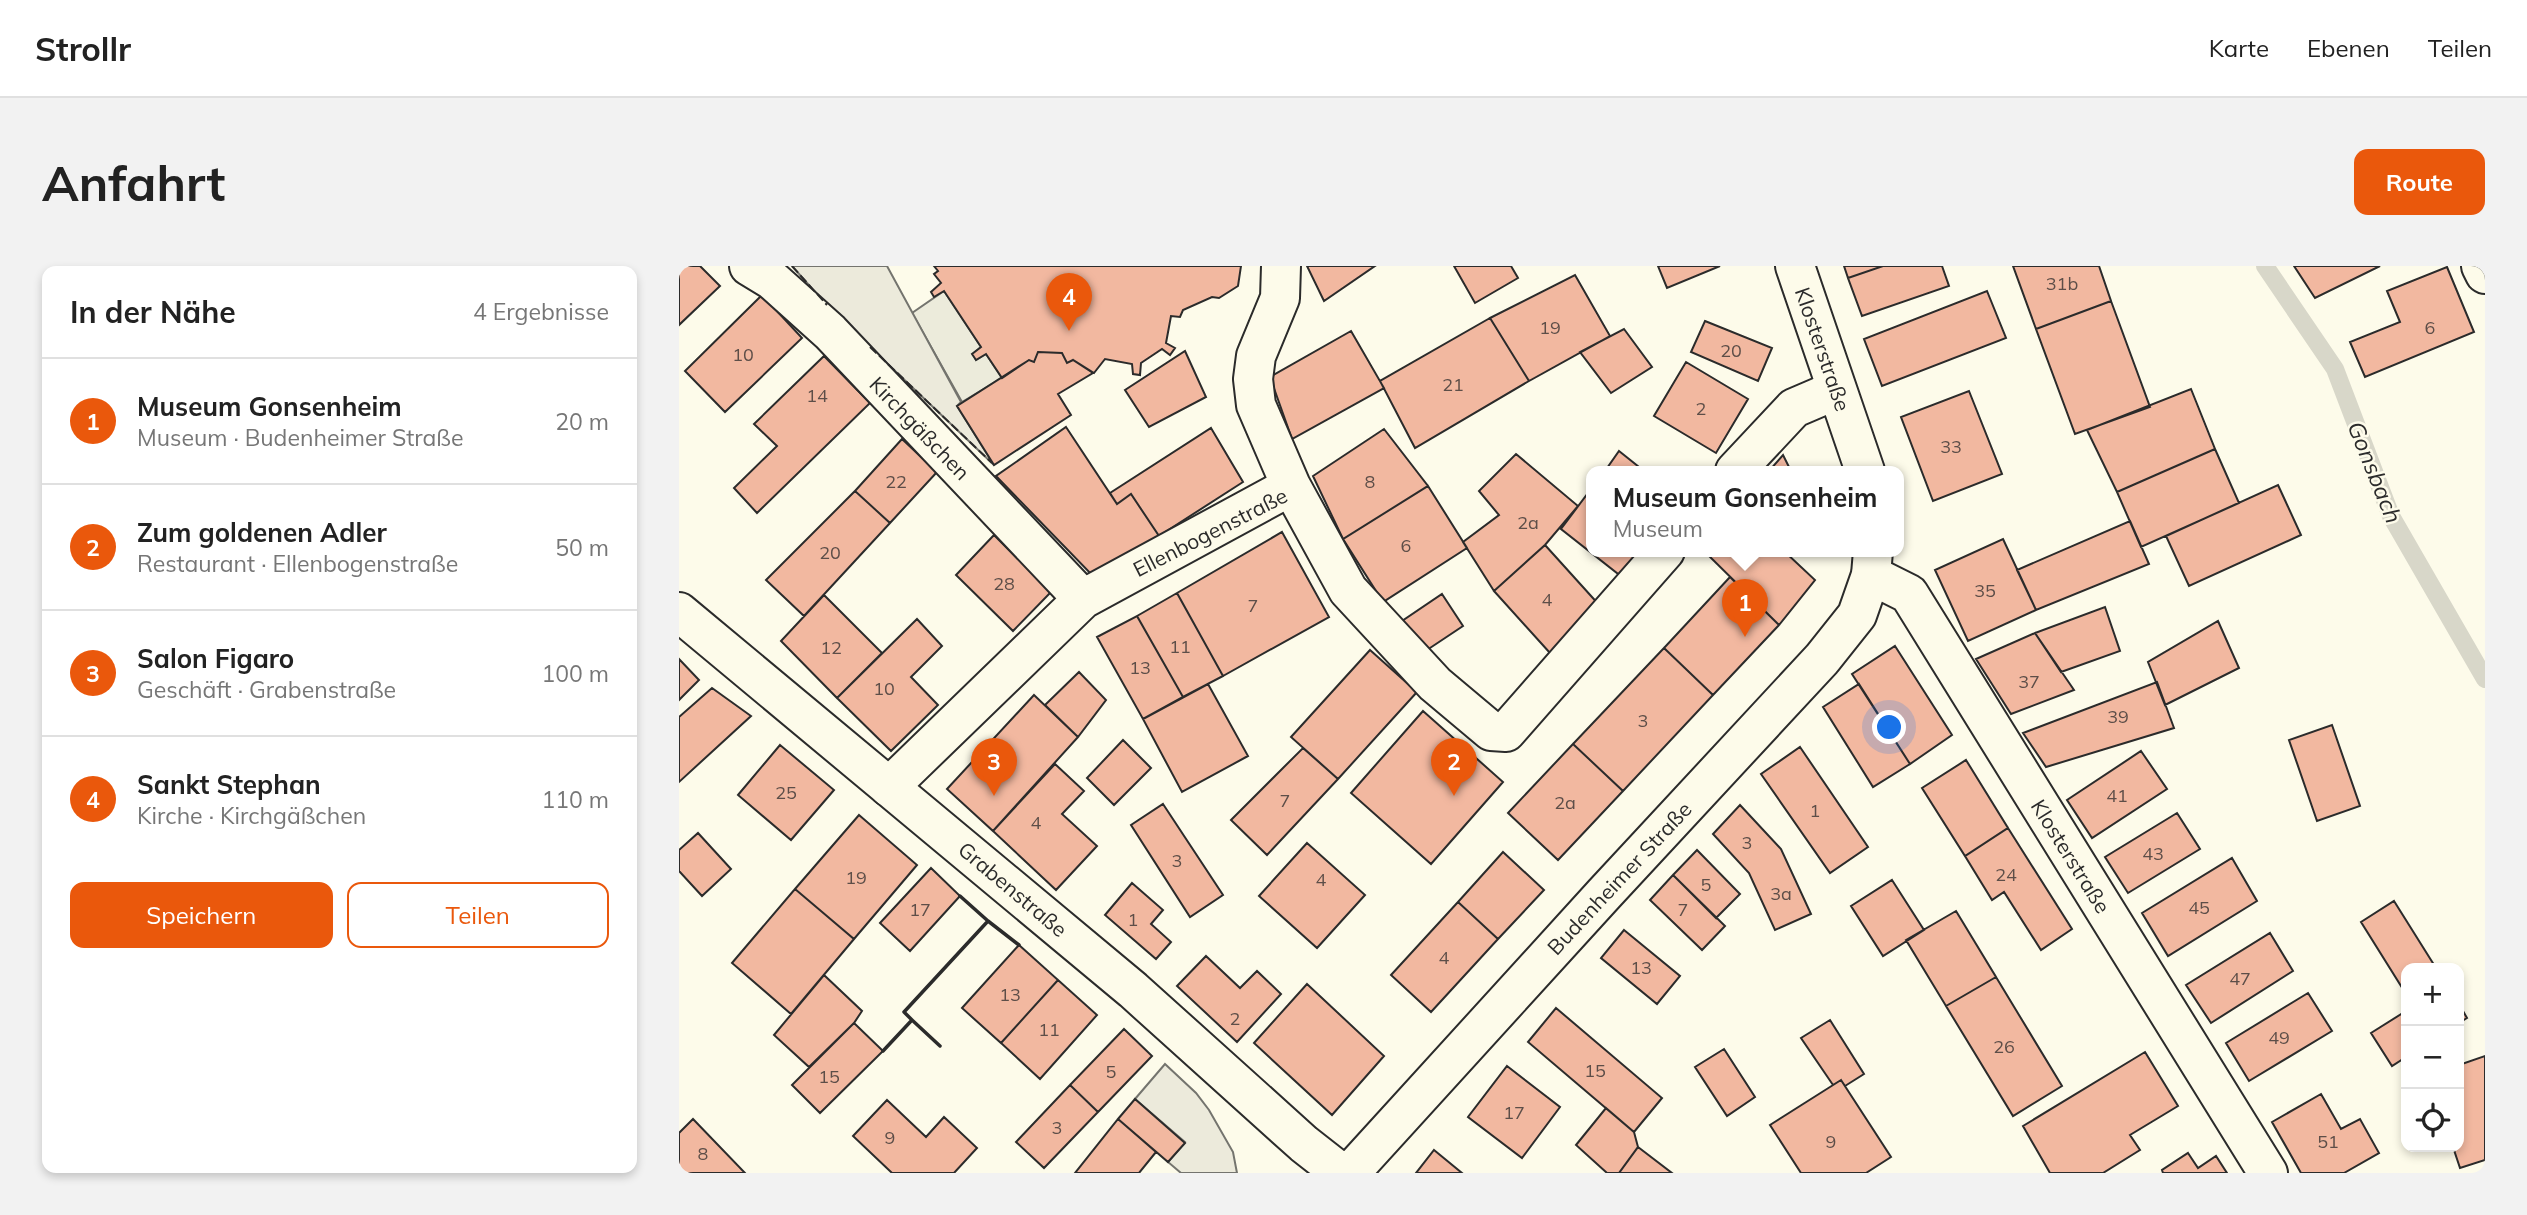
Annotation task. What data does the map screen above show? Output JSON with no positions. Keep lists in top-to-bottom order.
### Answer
{
  "streets": {
    "street": [
      "Klosterstraße",
      "Kirchgäßchen",
      "Ellenbogenstraße",
      "Budenheimer Straße",
      "Grabenstraße"
    ]
  },
  "crossings": [
    ["Klosterstraße", "Budenheimer Straße"],
    ["Kirchgäßchen", "Ellenbogenstraße"],
    ["Ellenbogenstraße", "Grabenstraße"]
  ],
  "water": ["Gonsbach"],
  "house_numbers": [
    "31b",
    "19",
    "6",
    "20",
    "10",
    "21",
    "14",
    "2",
    "33",
    "22",
    "8",
    "2a",
    "6",
    "20",
    "28",
    "35",
    "4",
    "7",
    "11",
    "12",
    "13",
    "37",
    "10",
    "39",
    "3",
    "25",
    "41",
    "7",
    "2a",
    "1",
    "4",
    "3",
    "43",
    "3",
    "24",
    "19",
    "4",
    "5",
    "3a",
    "45",
    "17",
    "7",
    "1",
    "4",
    "13",
    "47",
    "13",
    "2",
    "11",
    "49",
    "26",
    "15",
    "5",
    "15",
    "17",
    "3",
    "9",
    "9",
    "51",
    "8"
  ],
  "page": {
    "header": "Strollr",
    "nav": ["Karte", "Ebenen", "Teilen"],
    "buttons": [
      "Route",
      ["Speichern", "Teilen"]
    ],
    "title": "Anfahrt",
    "heading": ["In der Nähe", "4 Ergebnisse"],
    "pins": [
      "4",
      "1",
      "2",
      "3"
    ],
    "list": [
      {
        "mark": "1",
        "name": "Museum Gonsenheim",
        "note": "Museum · Budenheimer Straße",
        "value": "20 m"
      },
      {
        "mark": "2",
        "name": "Zum goldenen Adler",
        "note": "Restaurant · Ellenbogenstraße",
        "value": "50 m"
      },
      {
        "mark": "3",
        "name": "Salon Figaro",
        "note": "Geschäft · Grabenstraße",
        "value": "100 m"
      },
      {
        "mark": "4",
        "name": "Sankt Stephan",
        "note": "Kirche · Kirchgäßchen",
        "value": "110 m"
      }
    ],
    "popup": ["Museum Gonsenheim", "Museum"],
    "map_buttons": ["+", "−"]
  }
}
